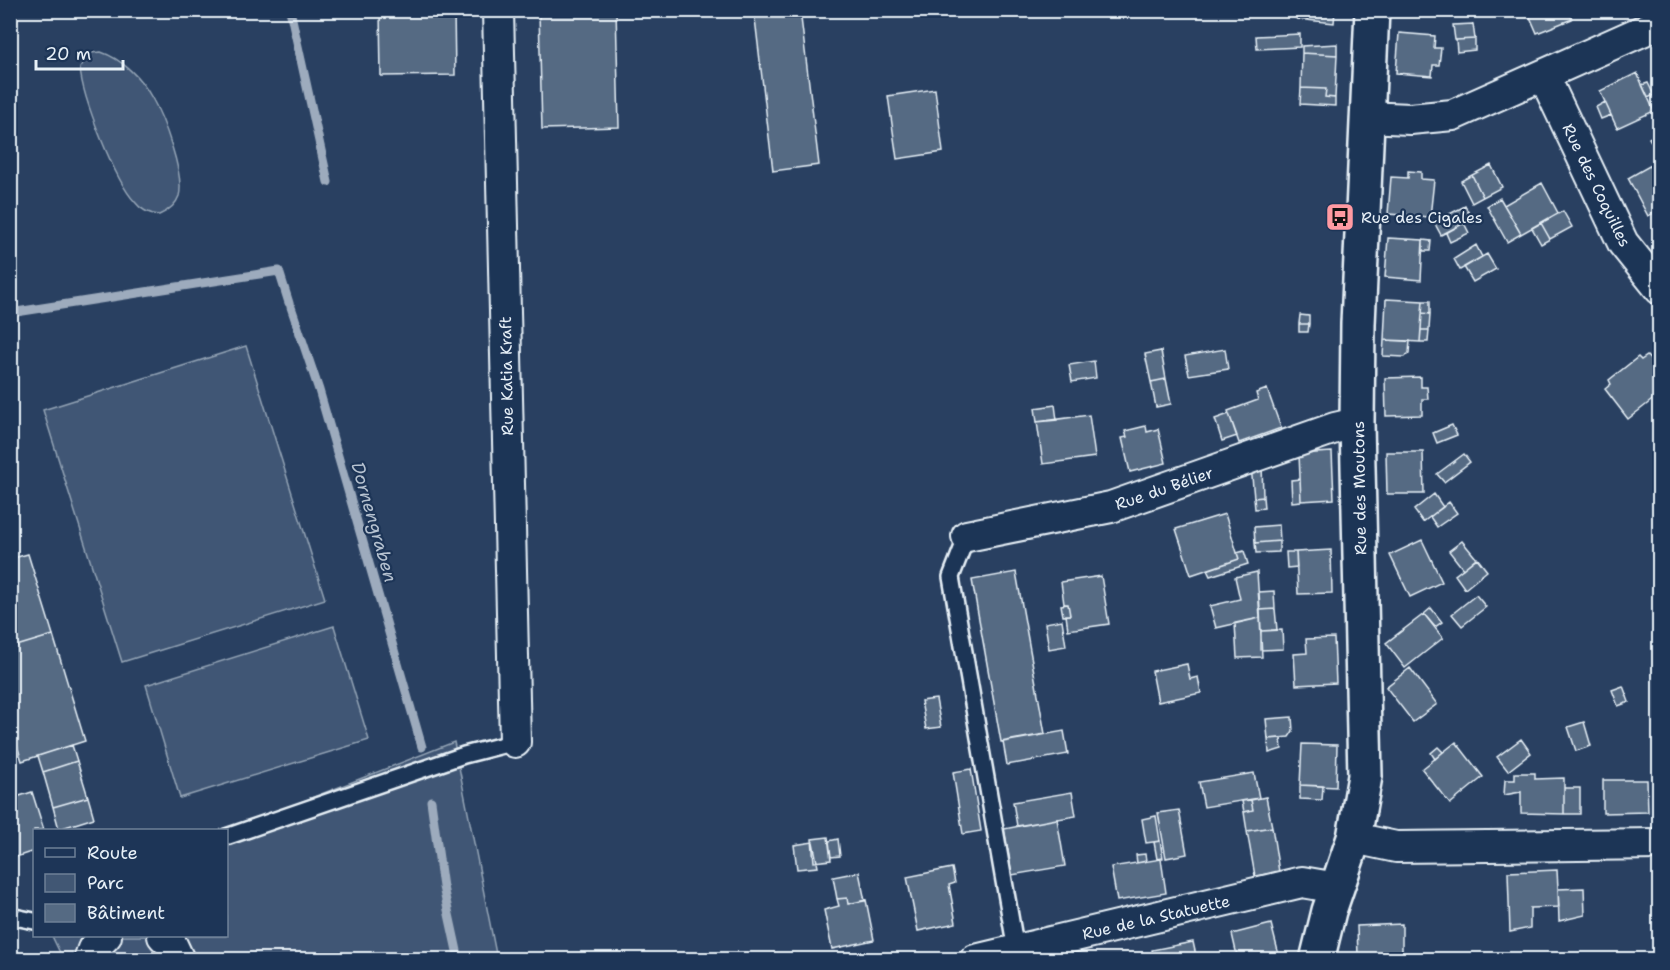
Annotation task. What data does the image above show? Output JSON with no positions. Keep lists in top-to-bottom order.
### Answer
{
  "streets": {
    "street": [
      "Rue des Coquilles",
      "Rue Katia Kraft",
      "Rue du Bélier",
      "Rue des Moutons",
      "Rue de la Statuette"
    ]
  },
  "crossings": [
    ["Rue du Bélier", "Rue des Moutons"],
    ["Rue des Moutons", "Rue de la Statuette"]
  ],
  "water": ["Dornengraben"],
  "places": {
    "bus stop": ["Rue des Cigales"]
  },
  "legend": ["Route", "Parc", "Bâtiment"],
  "scale_bar": "20 m"
}
